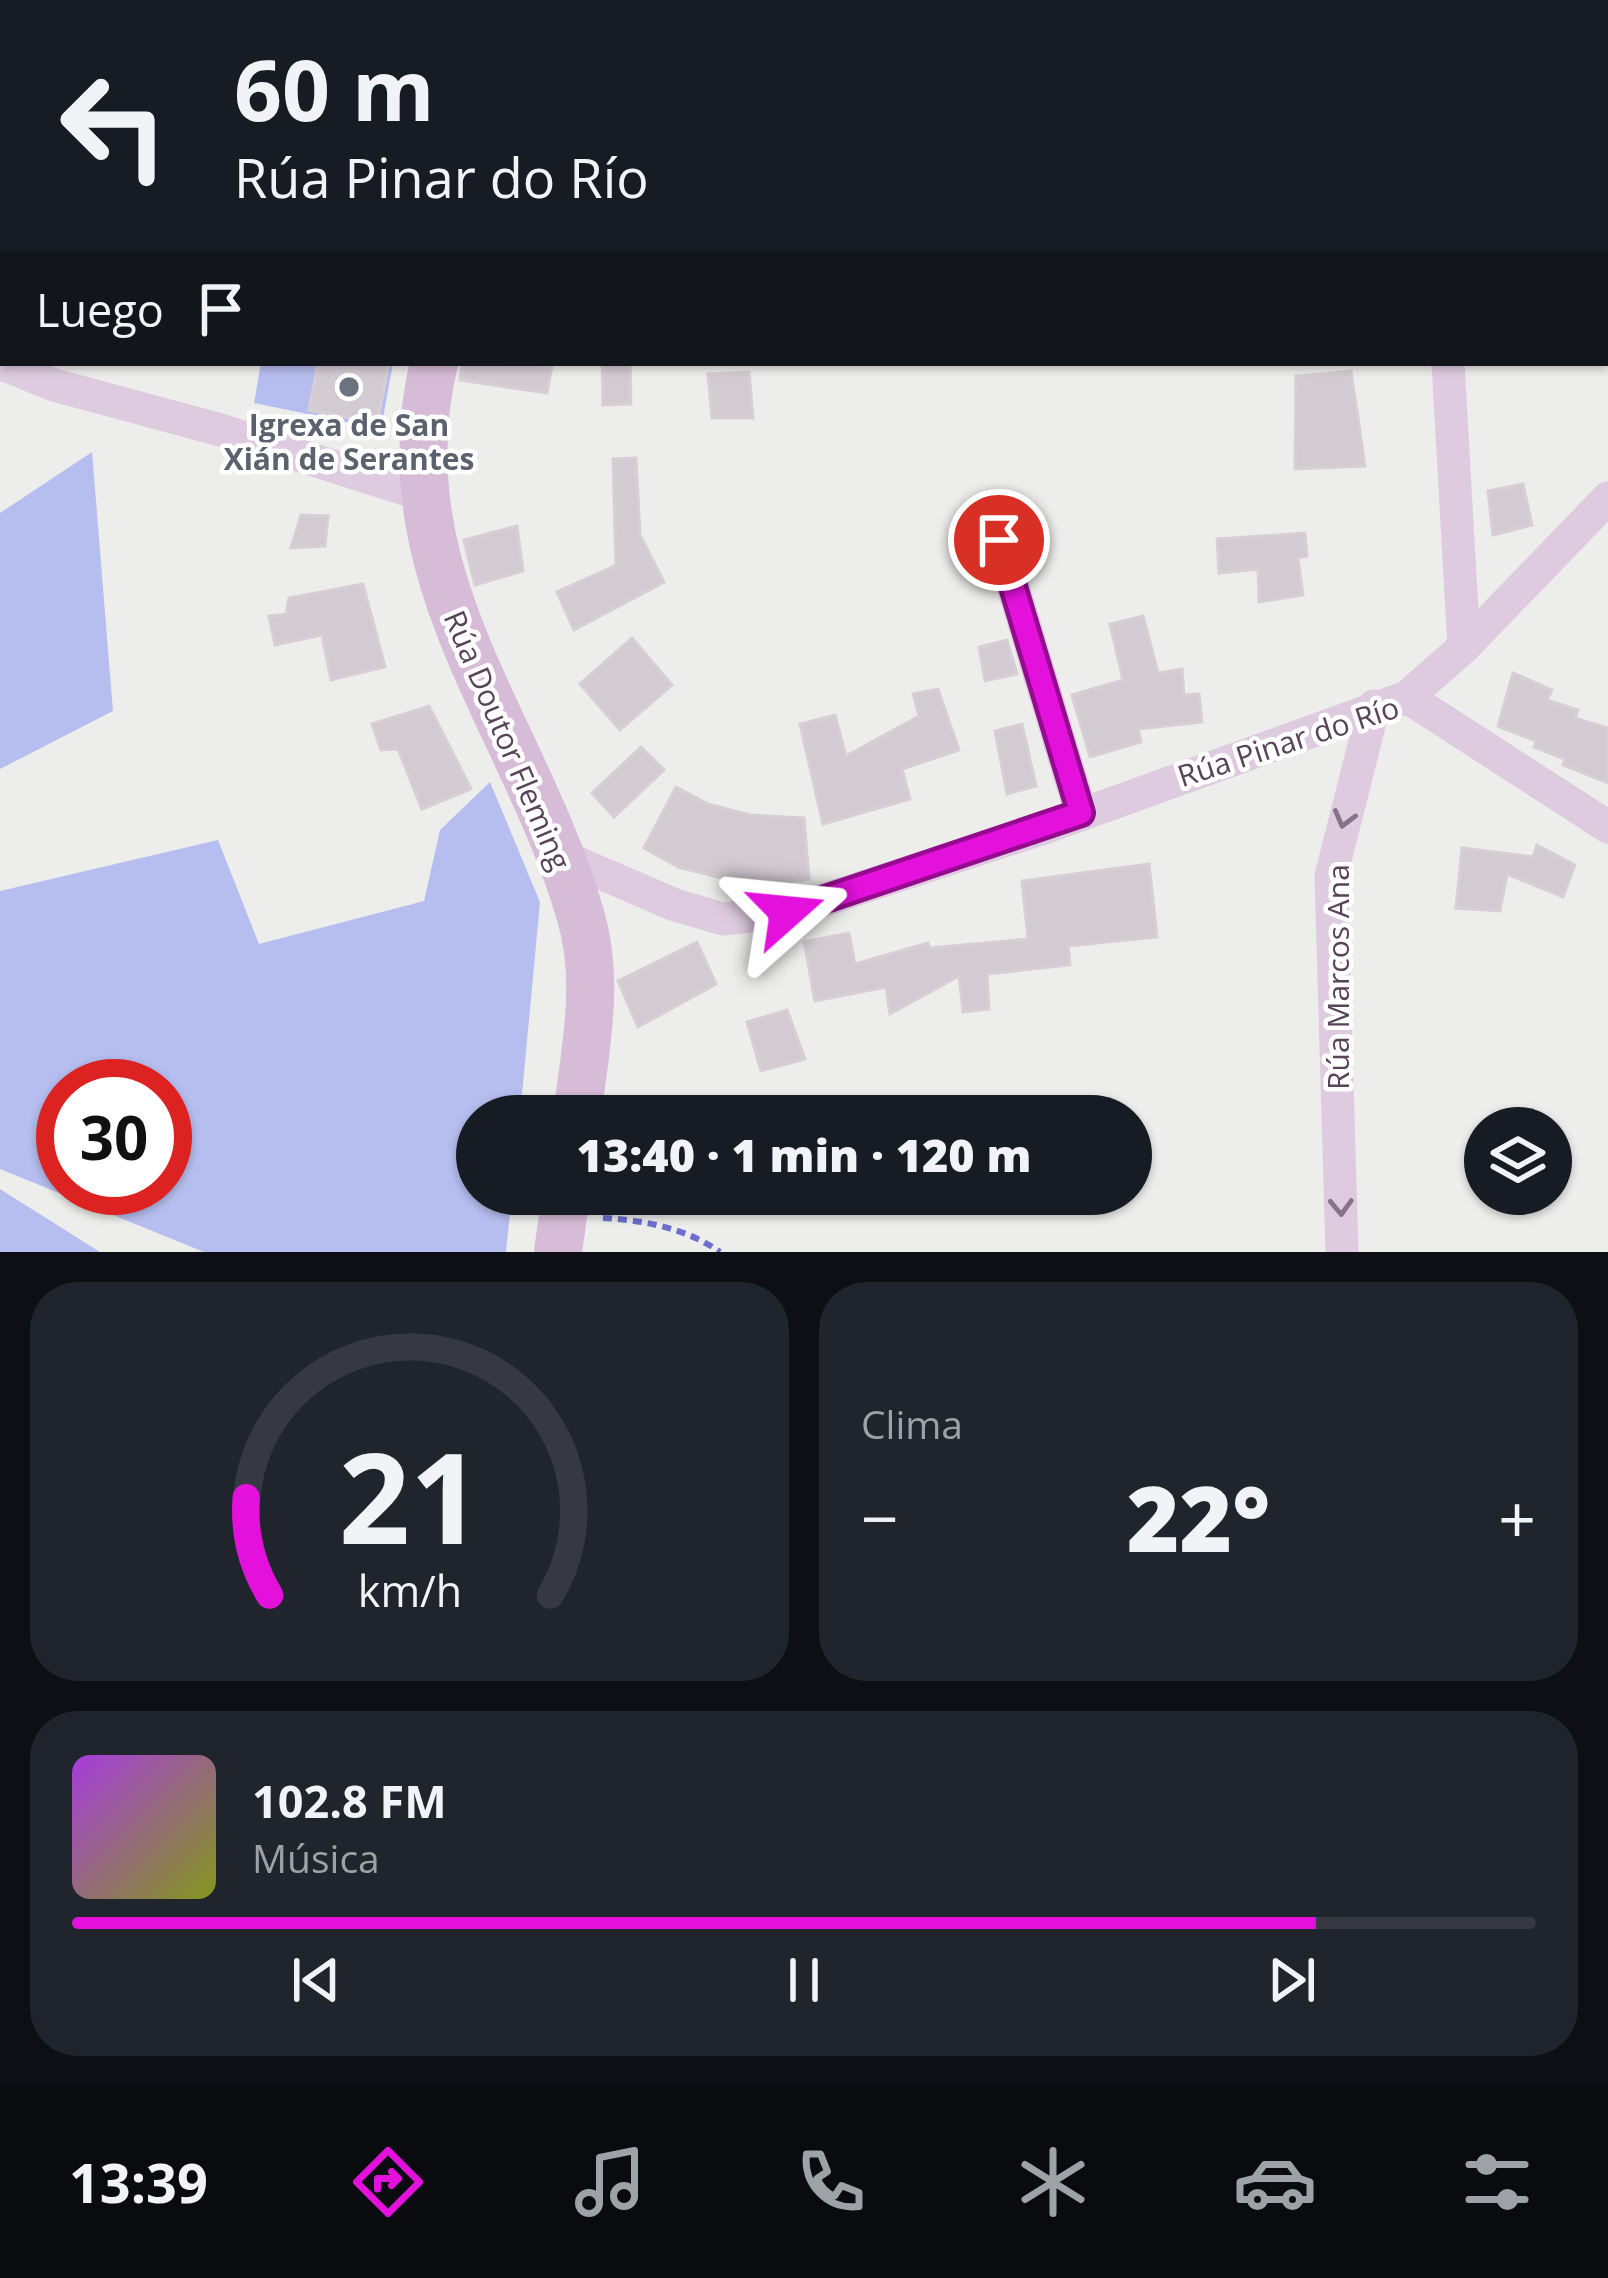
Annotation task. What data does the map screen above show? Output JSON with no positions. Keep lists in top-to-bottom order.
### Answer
{
  "streets": {
    "main road": ["Rúa Doutor Fleming"],
    "street": ["Rúa Pinar do Río", "Rúa Marcos Ana"]
  },
  "crossings": [
    ["Rúa Doutor Fleming", "Rúa Pinar do Río"],
    ["Rúa Pinar do Río", "Rúa Marcos Ana"]
  ],
  "one_way": ["Rúa Marcos Ana"],
  "places": ["Igrexa de San Xián de Serantes"],
  "page": {
    "turn": ["60 m", "Rúa Pinar do Río"],
    "then": "Luego",
    "limit": "30",
    "trip": "13:40 · 1 min · 120 m",
    "tile": "Clima",
    "heat": ["−", "22°", "+"],
    "song": ["102.8 FM", "Música"],
    "tabs": "13:39",
    "gauge": ["21", "km/h"]
  }
}
